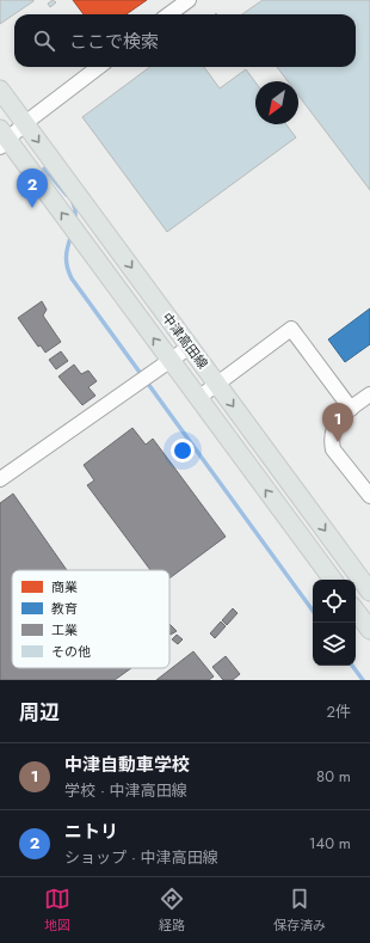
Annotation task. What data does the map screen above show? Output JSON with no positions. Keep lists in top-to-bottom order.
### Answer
{
  "streets": {
    "main road": ["中津高田線"]
  },
  "legend": [
    "商業",
    "教育",
    "工業",
    "その他"
  ],
  "north": "bottom left",
  "page": {
    "search": "ここで検索",
    "pins": ["2", "1"],
    "heading": ["周辺", "2件"],
    "list": [
      {
        "mark": "1",
        "name": "中津自動車学校",
        "note": "学校 · 中津高田線",
        "value": "80 m"
      },
      {
        "mark": "2",
        "name": "ニトリ",
        "note": "ショップ · 中津高田線",
        "value": "140 m"
      }
    ],
    "nav": ["地図", "経路", "保存済み"]
  }
}
